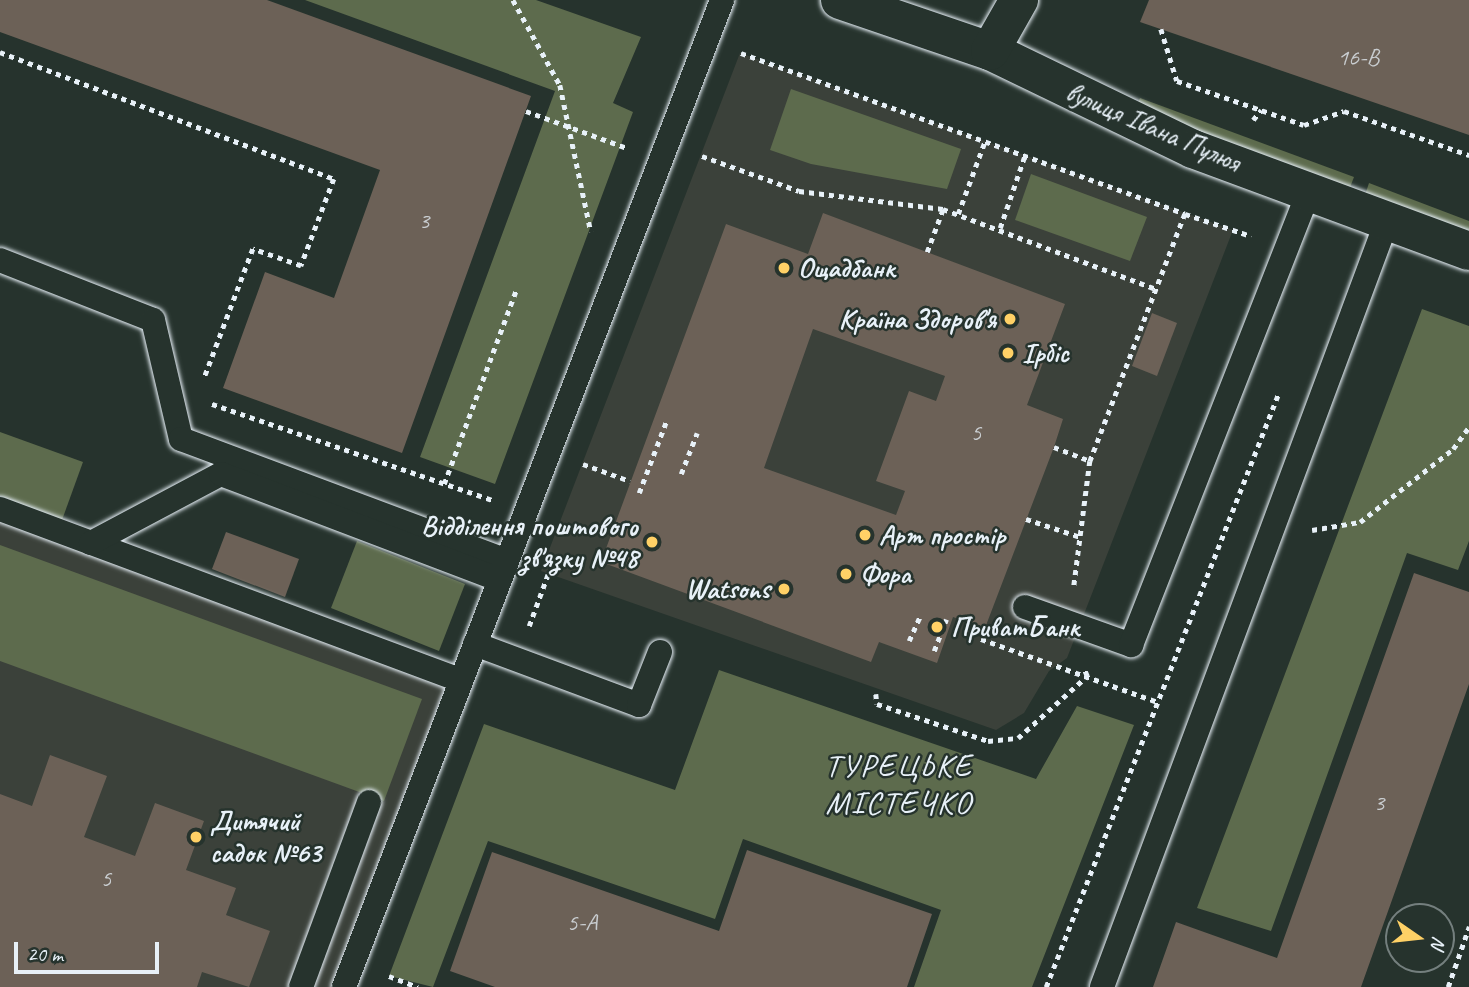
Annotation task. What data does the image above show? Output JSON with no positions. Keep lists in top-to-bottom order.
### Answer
{
  "streets": {
    "street": ["вулиця Івана Пулюя"]
  },
  "districts": ["ТУРЕЦЬКЕ МІСТЕЧКО"],
  "places": [
    "Ощадбанк",
    "Країна Здоров'я",
    "Ірбіс",
    "Арт простір",
    "Відділення поштового зв'язку №48",
    "Фора",
    "Watsons",
    "ПриватБанк",
    "Дитячий садок №63"
  ],
  "house_numbers": [
    "16-В",
    "3",
    "5",
    "3",
    "5",
    "5-А"
  ],
  "scale_bar": "20 m",
  "north": "right"
}
